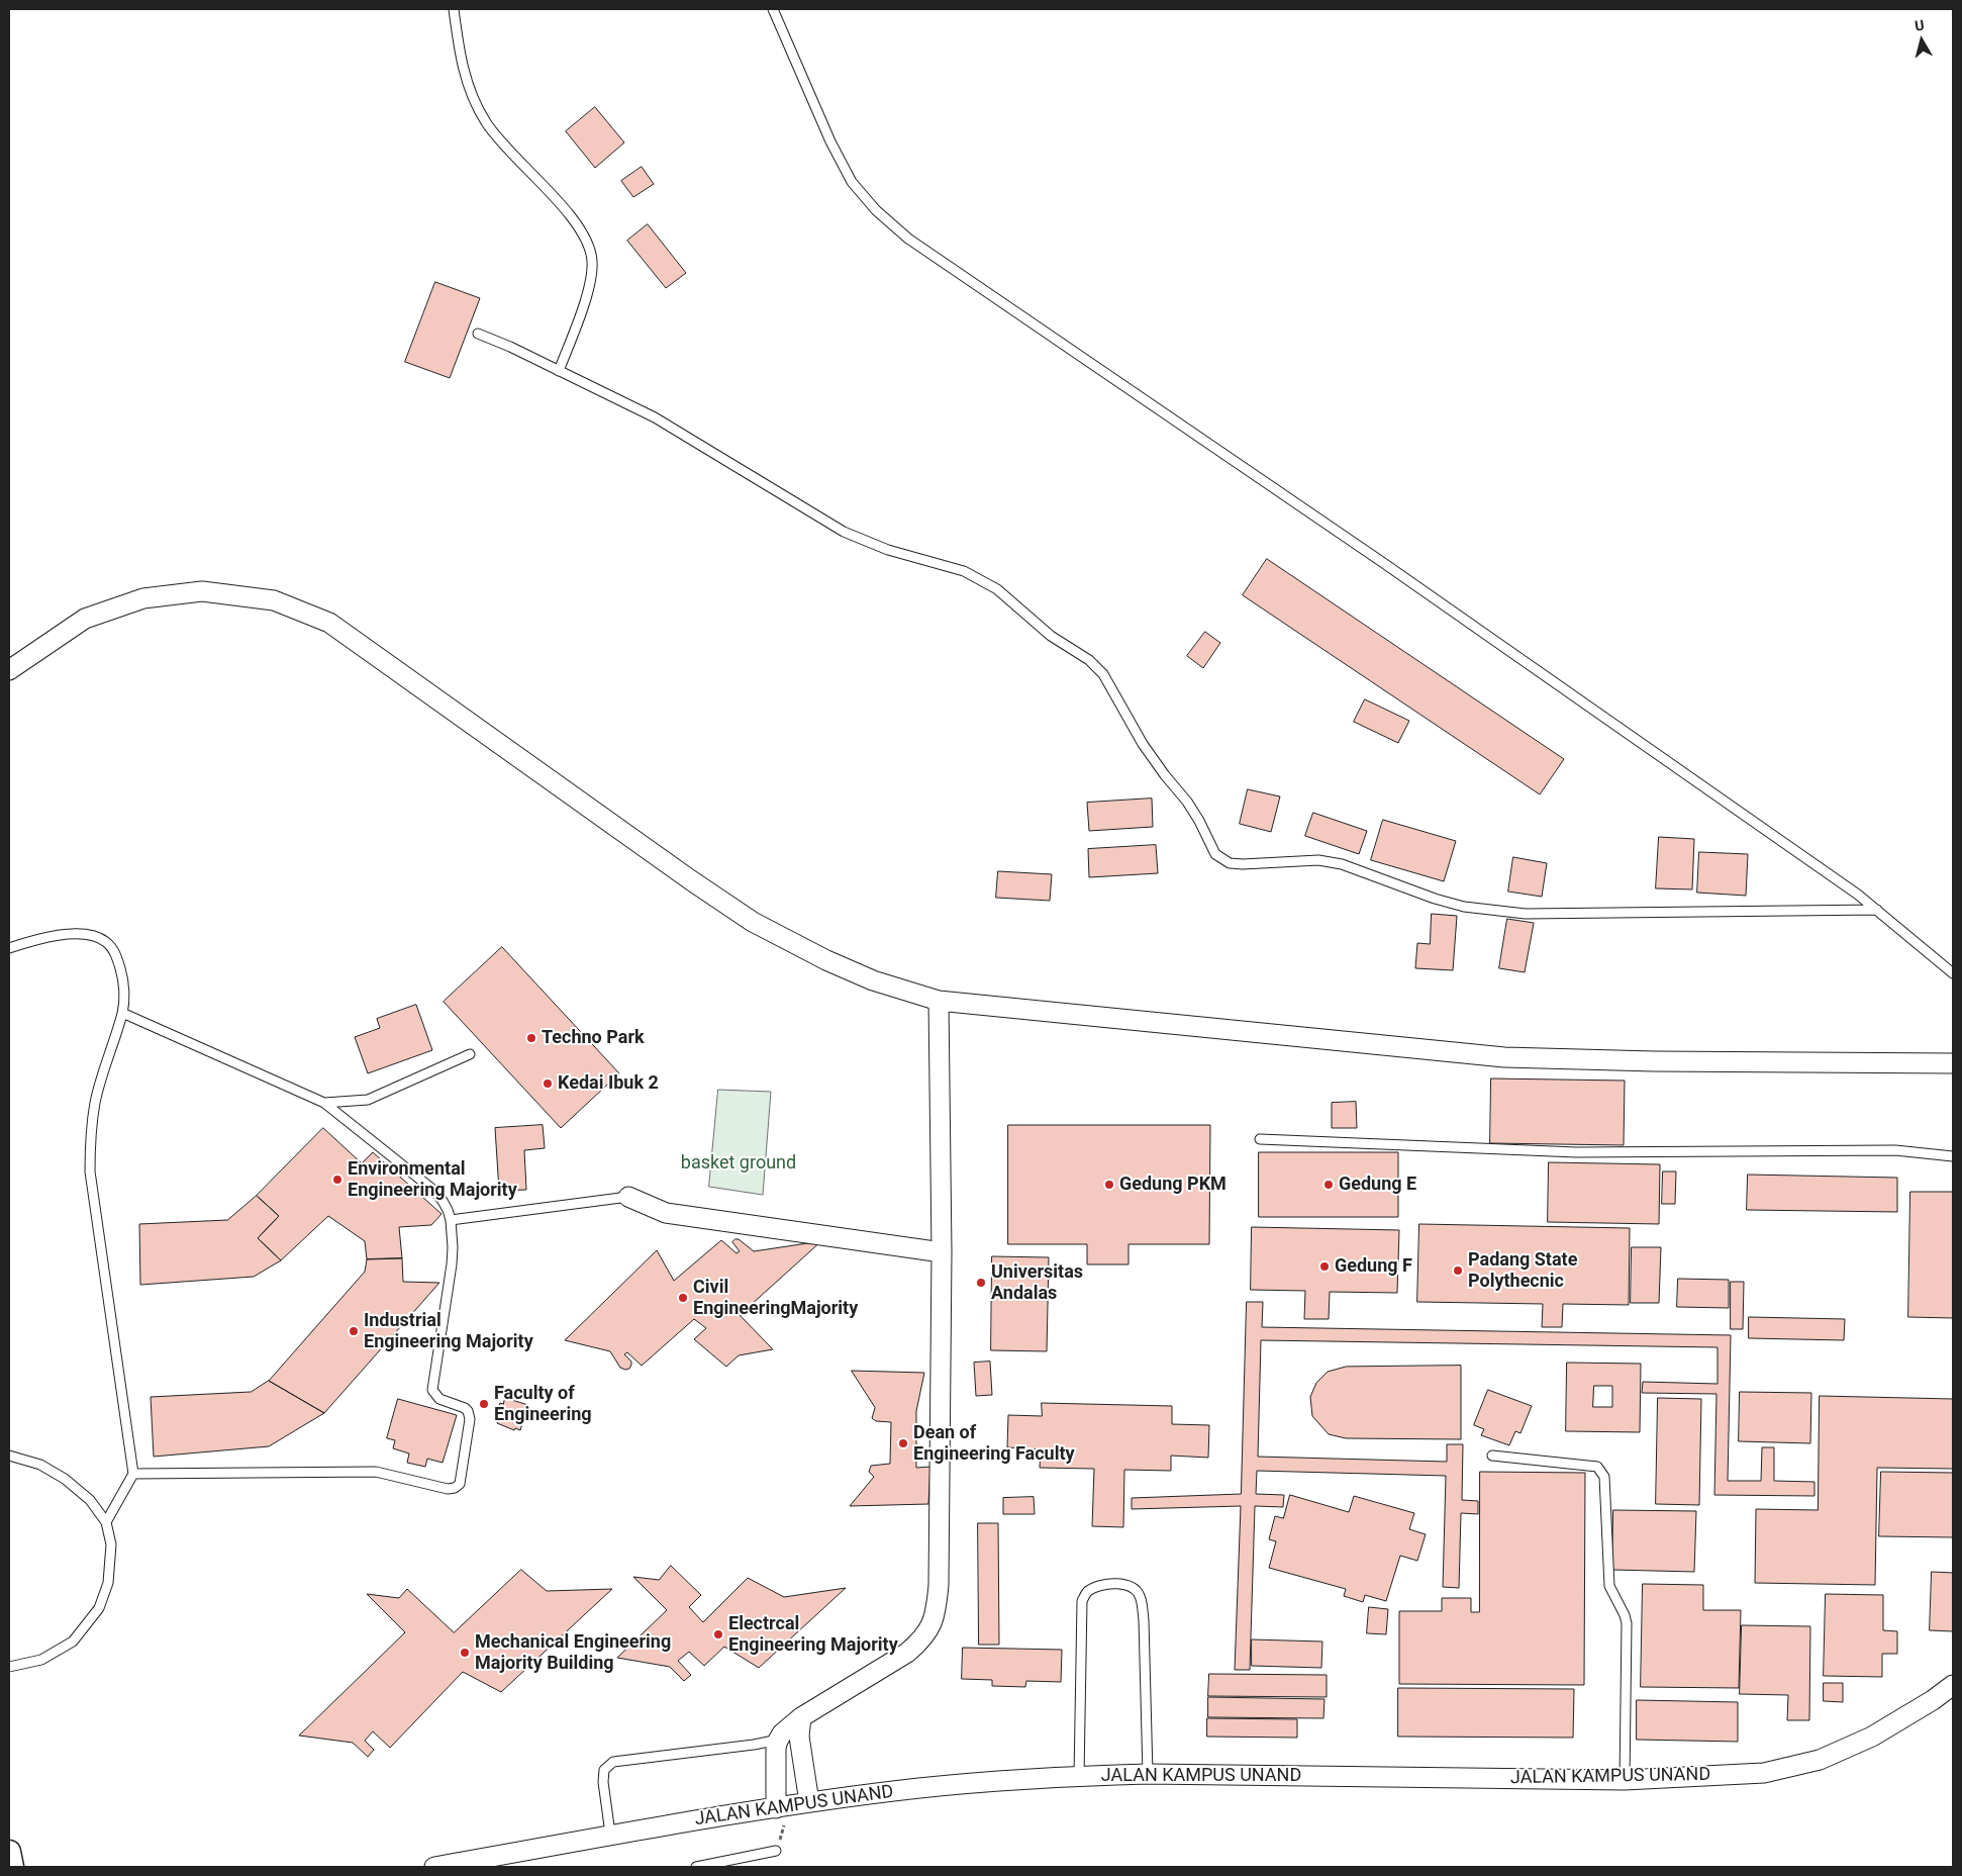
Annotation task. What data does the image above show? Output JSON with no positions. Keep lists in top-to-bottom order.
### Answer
{
  "streets": {
    "street": ["JALAN KAMPUS UNAND"]
  },
  "parks": ["basket ground"],
  "places": [
    "Techno Park",
    "Kedai Ibuk 2",
    "Environmental Engineering Majority",
    "Gedung PKM",
    "Gedung E",
    "Gedung F",
    "Padang State Polythecnic",
    "Universitas Andalas",
    "Civil EngineeringMajority",
    "Industrial Engineering Majority",
    "Faculty of Engineering",
    "Dean of Engineering Faculty",
    "Electrcal Engineering Majority",
    "Mechanical Engineering Majority Building"
  ],
  "north": "top"
}
